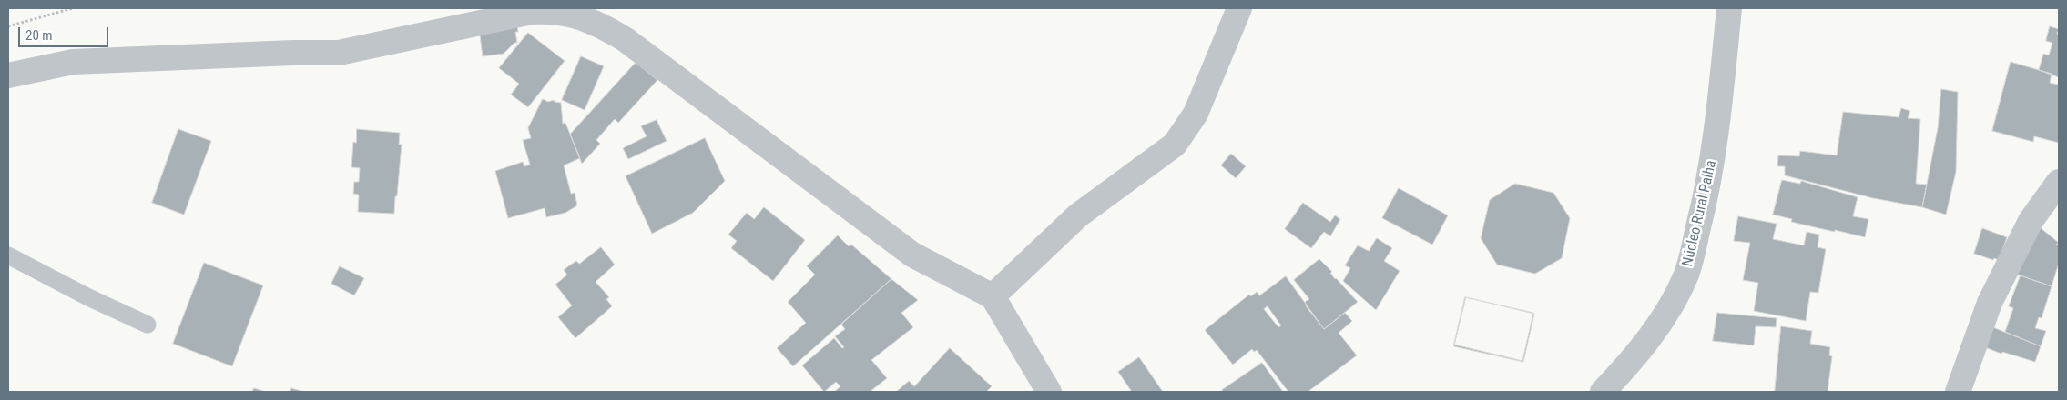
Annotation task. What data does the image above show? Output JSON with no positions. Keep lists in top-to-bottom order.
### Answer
{
  "streets": {
    "street": ["Núcleo Rural Palha"]
  },
  "scale_bar": "20 m"
}
